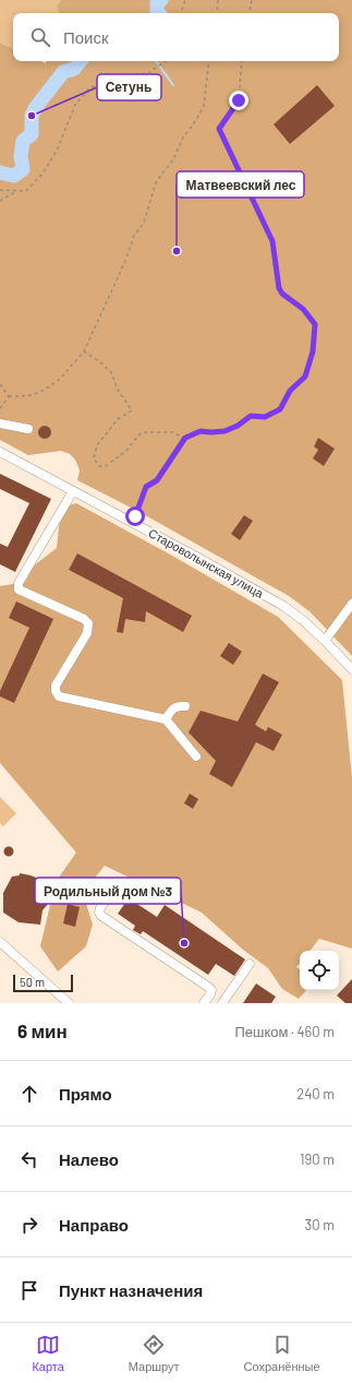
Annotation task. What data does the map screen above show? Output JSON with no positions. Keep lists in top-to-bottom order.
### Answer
{
  "streets": {
    "street": ["Староволынская улица"]
  },
  "places": ["Сетунь", "Матвеевский лес", "Родильный дом №3"],
  "scale_bar": "50 m",
  "page": {
    "search": "Поиск",
    "scale": "50 m",
    "heading": ["6 мин", "Пешком · 460 m"],
    "list": [
      ["Прямо", "240 m"],
      ["Налево", "190 m"],
      ["Направо", "30 m"],
      "Пункт назначения"
    ],
    "nav": ["Карта", "Маршрут", "Сохранённые"]
  }
}
